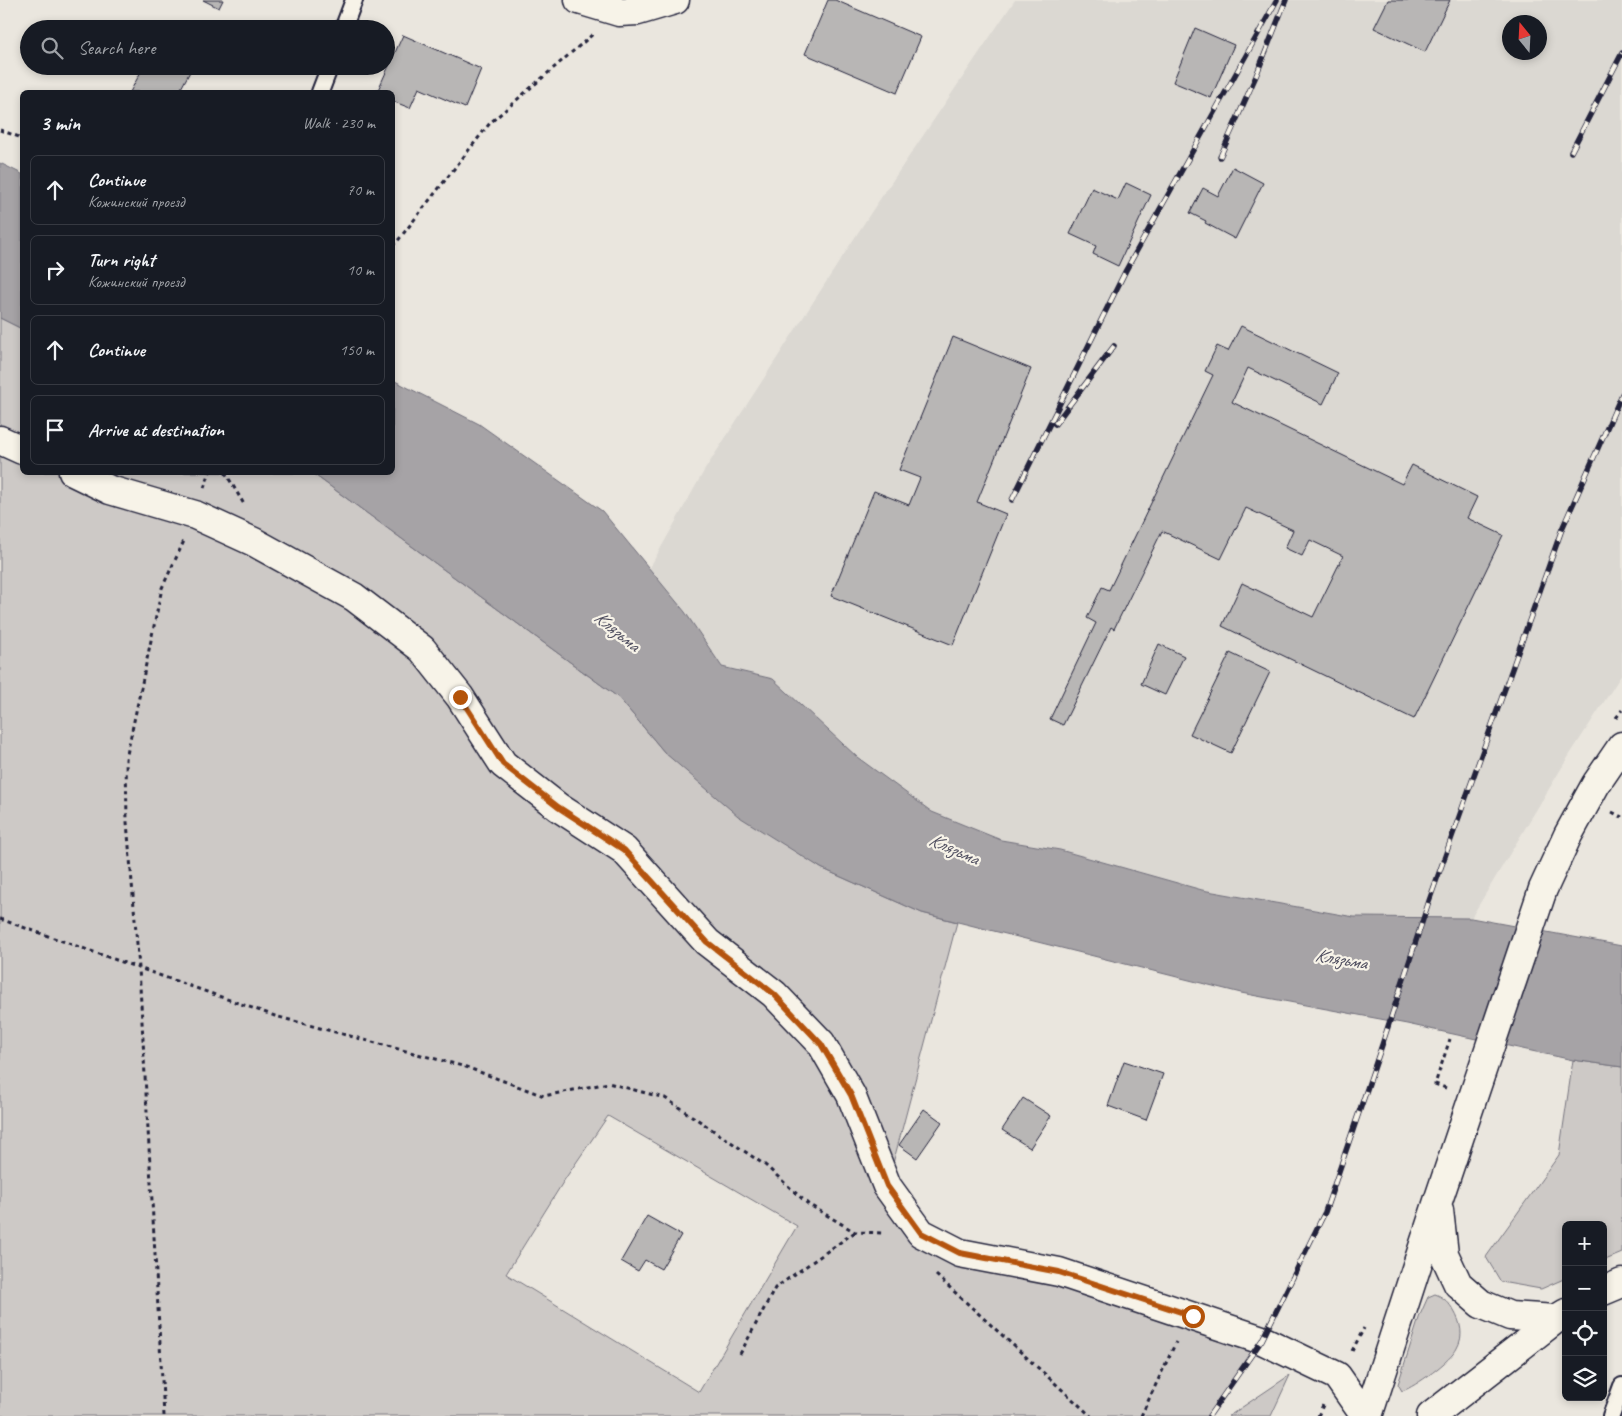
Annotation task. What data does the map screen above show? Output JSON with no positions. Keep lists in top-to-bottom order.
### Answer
{
  "water": ["Клязьма"],
  "north": "top",
  "page": {
    "search": "Search here",
    "heading": ["3 min", "Walk · 230 m"],
    "list": [
      ["Continue", "Кожинский проезд", "70 m"],
      ["Turn right", "Кожинский проезд", "10 m"],
      ["Continue", "150 m"],
      "Arrive at destination"
    ],
    "map_buttons": ["+", "−"]
  }
}
